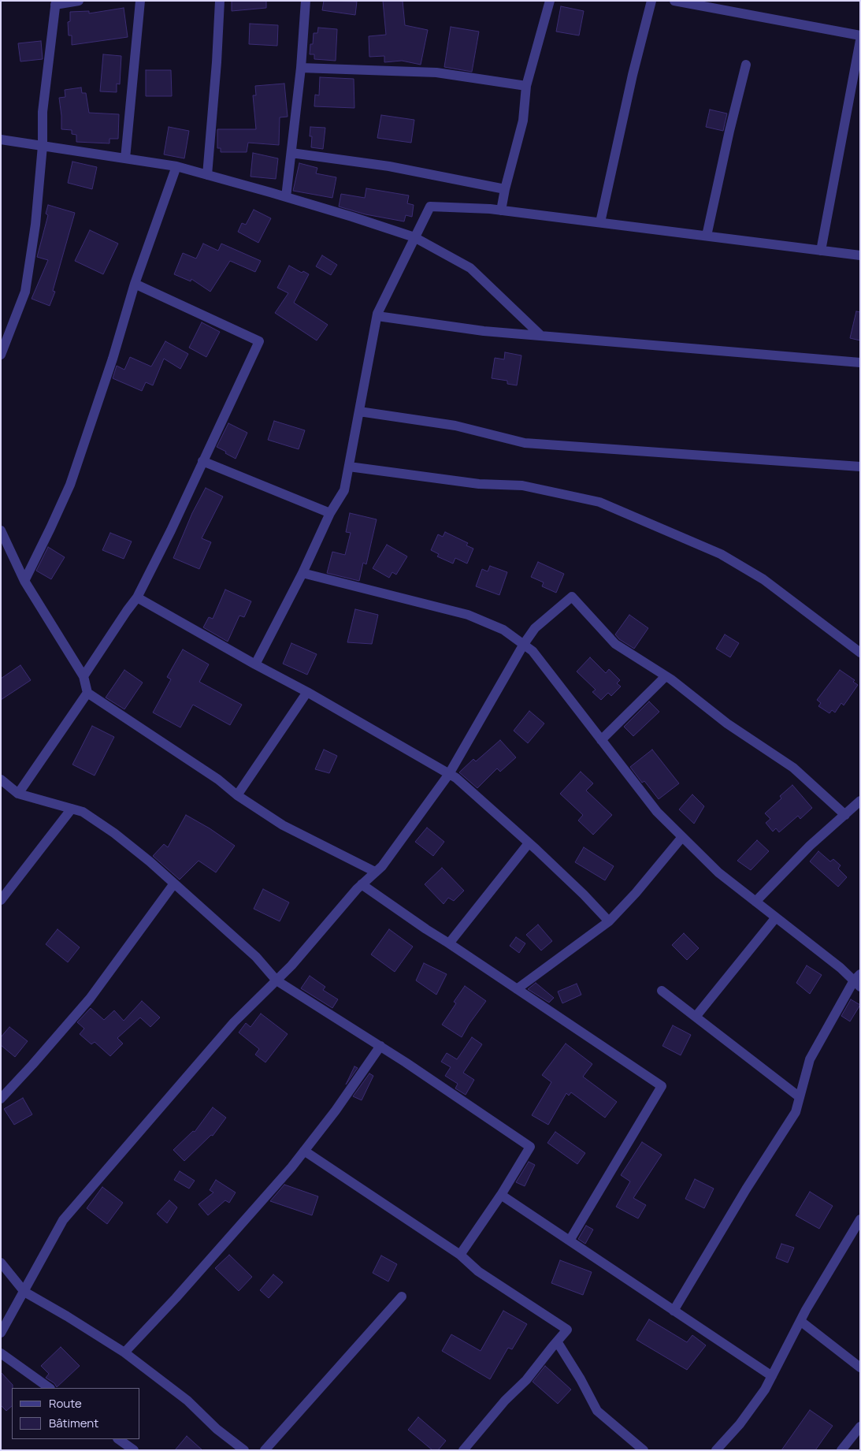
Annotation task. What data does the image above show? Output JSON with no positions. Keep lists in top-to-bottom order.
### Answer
{
  "legend": ["Route", "Bâtiment"]
}
